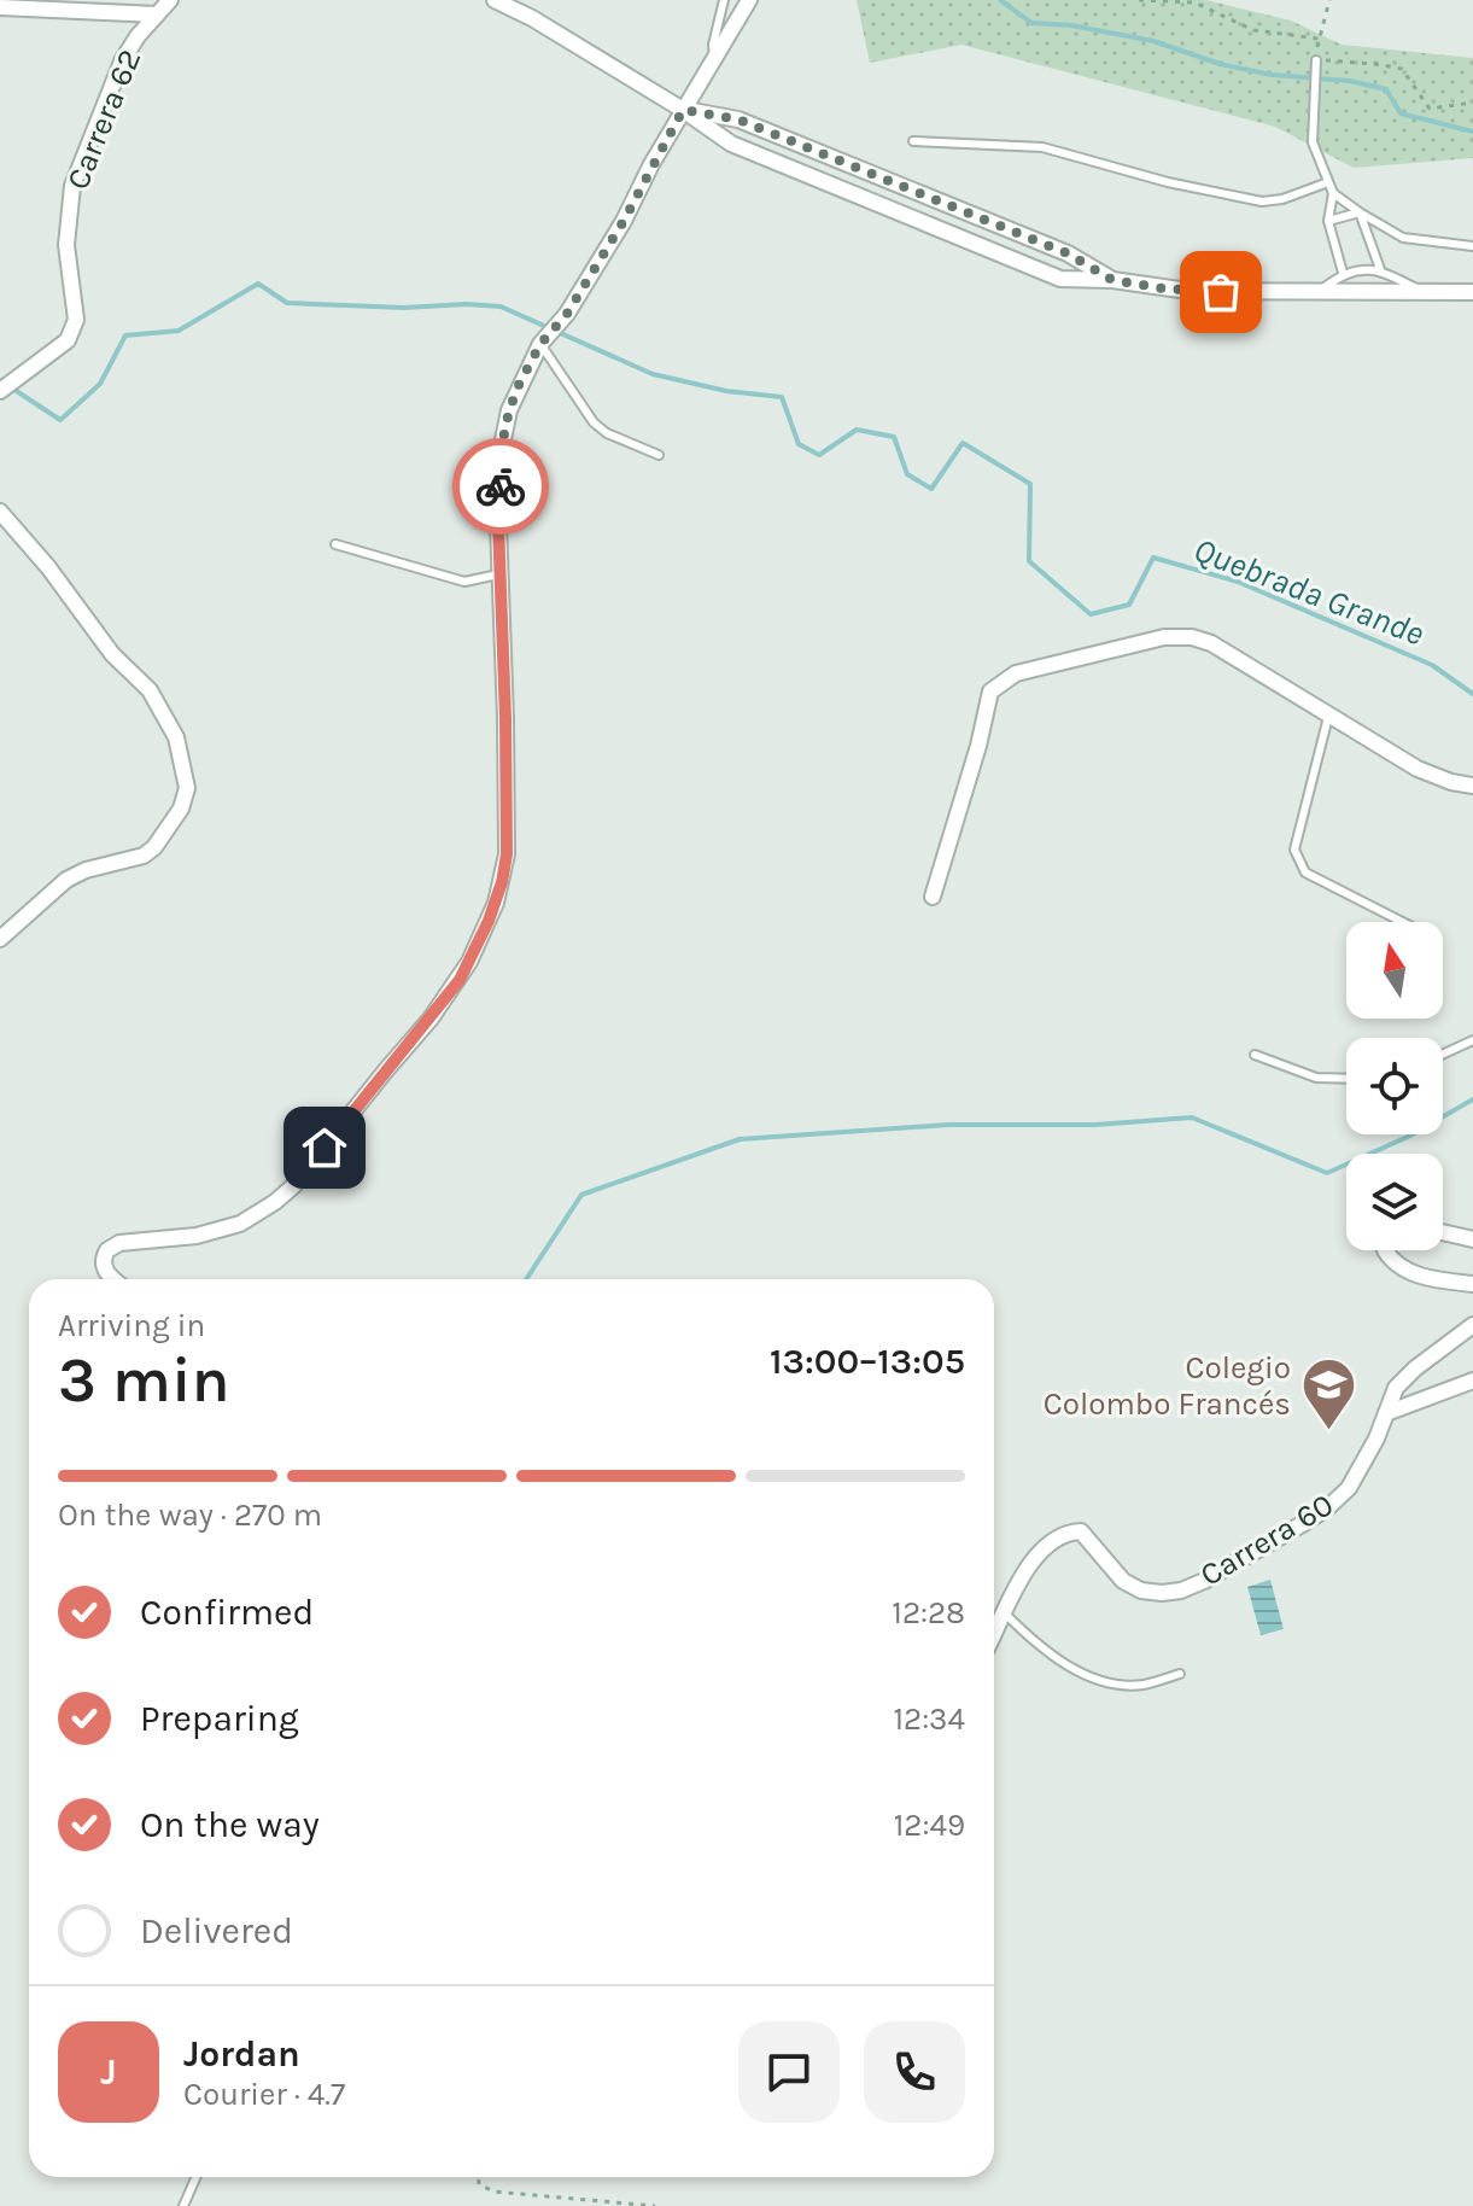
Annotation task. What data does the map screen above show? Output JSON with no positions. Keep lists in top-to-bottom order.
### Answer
{
  "streets": {
    "street": ["Carrera 62", "Carrera 60"]
  },
  "water": ["Quebrada Grande"],
  "places": {
    "school or university": ["Colegio Colombo Francés"]
  },
  "north": "top",
  "page": {
    "heading": ["3 min", "Arriving in", "13:00–13:05"],
    "panel": ["Jordan", "Courier · 4.7"],
    "bar": "On the way · 270 m",
    "list": [
      ["Confirmed", "12:28"],
      ["Preparing", "12:34"],
      ["On the way", "12:49"],
      "Delivered"
    ],
    "round": "J"
  }
}
